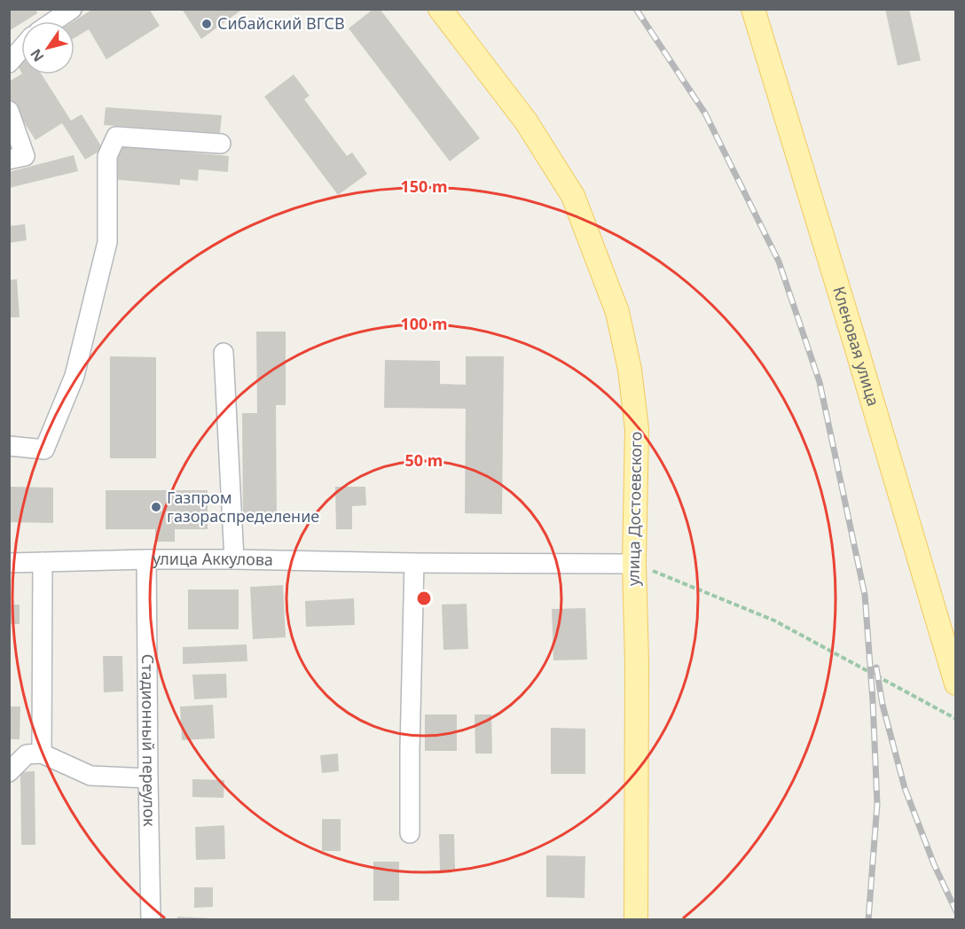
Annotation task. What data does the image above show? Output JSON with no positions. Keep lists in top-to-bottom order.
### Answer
{
  "streets": {
    "main road": ["Кленовая улица", "улица Достоевского"],
    "street": ["улица Аккулова", "Стадионный переулок"]
  },
  "crossings": [
    ["улица Достоевского", "улица Аккулова"],
    ["улица Аккулова", "Стадионный переулок"]
  ],
  "places": ["Сибайский ВГСВ", "Газпром газораспределение"],
  "north": "bottom left",
  "rings": ["150 m", "100 m", "50 m"]
}
